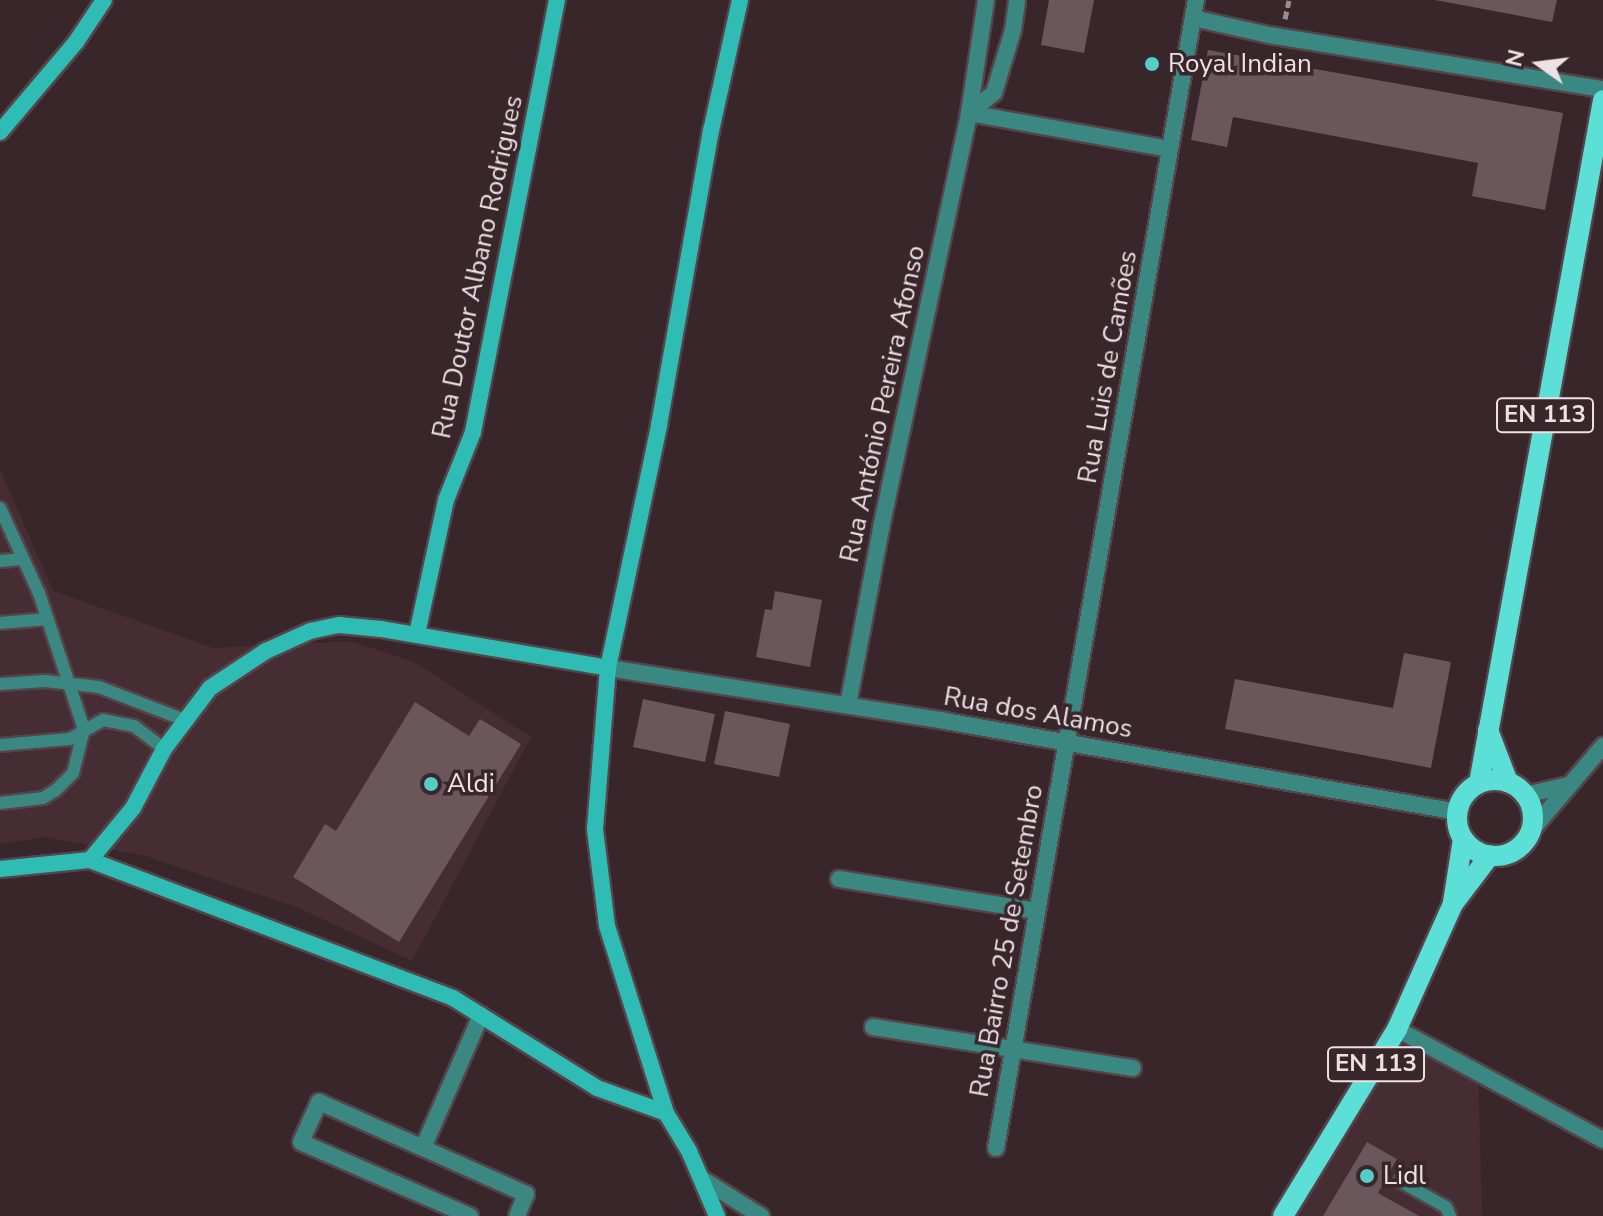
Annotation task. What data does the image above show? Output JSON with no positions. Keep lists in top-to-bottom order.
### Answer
{
  "streets": {
    "main road": ["EN 113"],
    "street": [
      "Rua Doutor Albano Rodrigues",
      "Rua Luis de Camões",
      "Rua António Pereira Afonso",
      "Rua dos Alamos",
      "Rua Bairro 25 de Setembro"
    ]
  },
  "crossings": [
    ["Rua Luis de Camões", "Rua dos Alamos"],
    ["Rua Luis de Camões", "Rua Bairro 25 de Setembro"],
    ["Rua António Pereira Afonso", "Rua dos Alamos"],
    ["EN 113", "Rua dos Alamos"],
    ["Rua dos Alamos", "Rua Bairro 25 de Setembro"]
  ],
  "places": ["Royal Indian", "Aldi", "Lidl"],
  "north": "left"
}
